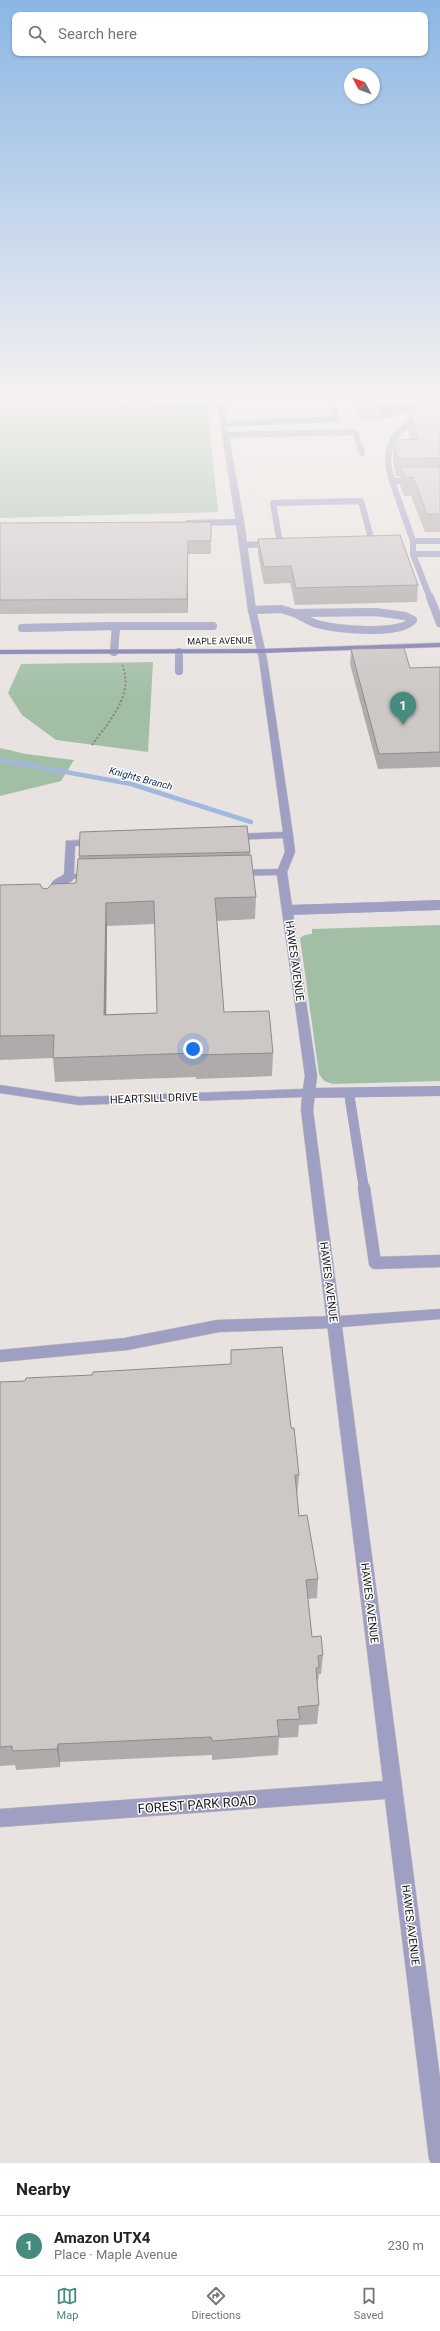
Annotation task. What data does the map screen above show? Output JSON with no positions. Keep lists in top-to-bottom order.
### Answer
{
  "streets": {
    "street": [
      "MAPLE AVENUE",
      "HAWES AVENUE",
      "HEARTSILL DRIVE",
      "FOREST PARK ROAD"
    ]
  },
  "crossings": [
    ["HAWES AVENUE", "HEARTSILL DRIVE"],
    ["HAWES AVENUE", "FOREST PARK ROAD"]
  ],
  "water": ["Knights Branch"],
  "north": "top left",
  "page": {
    "search": "Search here",
    "pins": "1",
    "heading": "Nearby",
    "list": [
      {
        "mark": "1",
        "name": "Amazon UTX4",
        "note": "Place · Maple Avenue",
        "value": "230 m"
      }
    ],
    "nav": ["Map", "Directions", "Saved"]
  }
}
